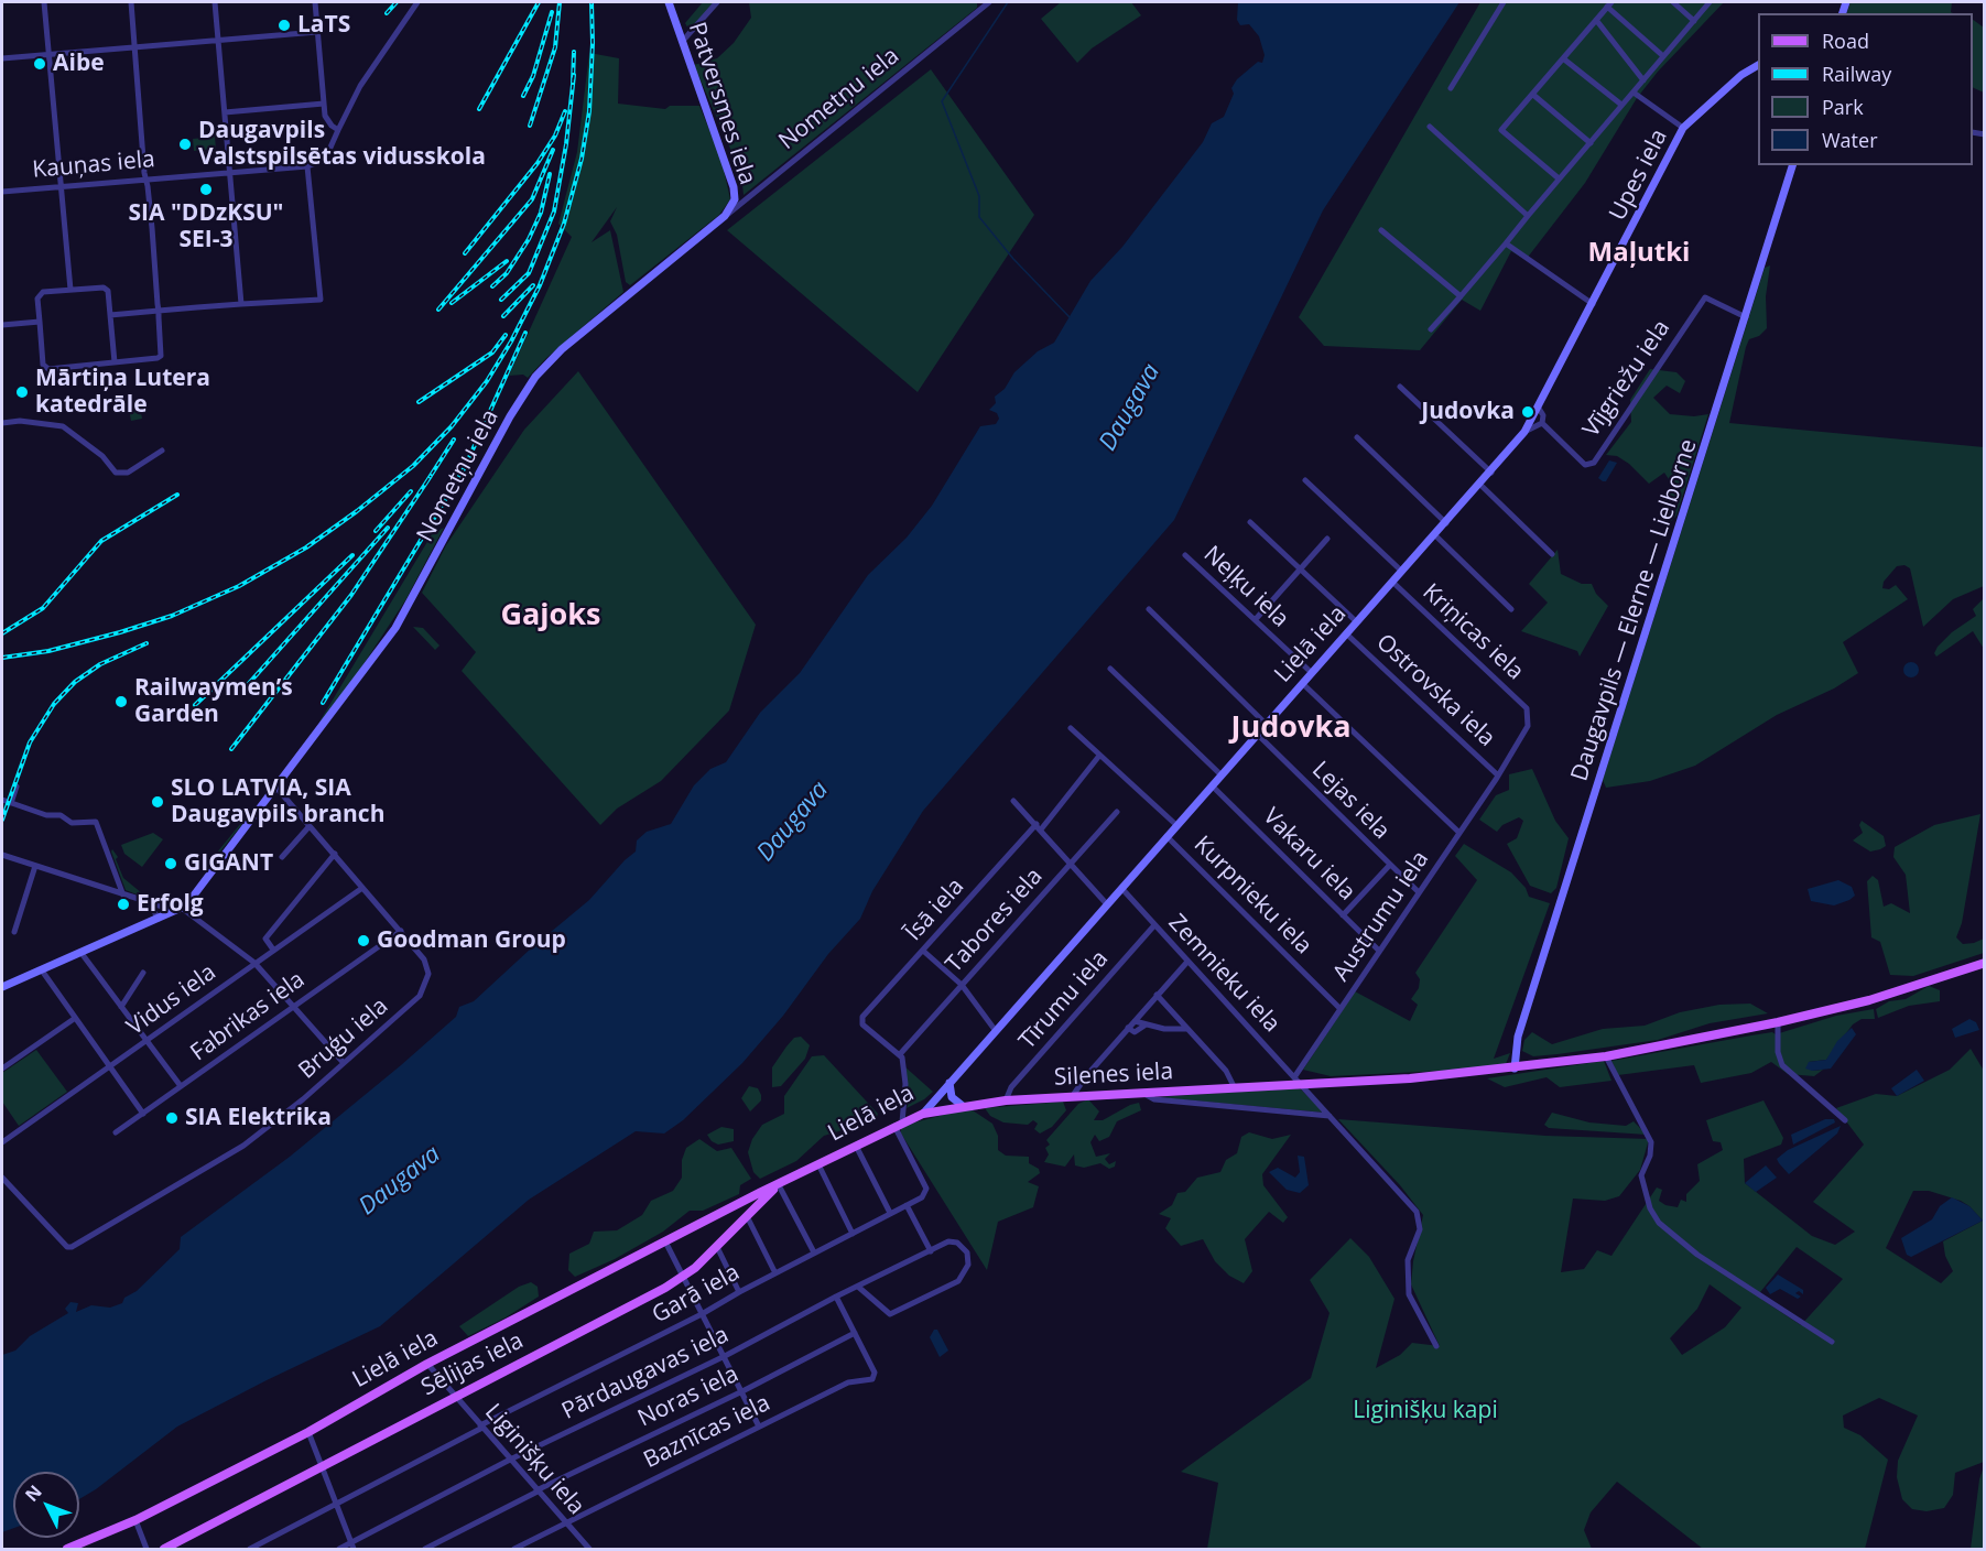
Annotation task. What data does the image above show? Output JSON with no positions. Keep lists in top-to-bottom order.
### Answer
{
  "streets": {
    "main road": ["Lielā iela", "Silenes iela", "Sēlijas iela"],
    "street": [
      "Nometņu iela",
      "Patversmes iela",
      "Kauņas iela",
      "Upes iela",
      "Vījgriežu iela",
      "Neļķu iela",
      "Daugavpils — Elerne — Lielborne",
      "Kriņicas iela",
      "Ostrovska iela",
      "Lejas iela",
      "Vakaru iela",
      "Kurpnieku iela",
      "Īsā iela",
      "Austrumu iela",
      "Tabores iela",
      "Zemnieku iela",
      "Vidus iela",
      "Tīrumu iela",
      "Fabrikas iela",
      "Bruģu iela",
      "Garā iela",
      "Pārdaugavas iela",
      "Noras iela",
      "Baznīcas iela",
      "Liginišķu iela"
    ]
  },
  "crossings": [
    ["Nometņu iela", "Patversmes iela"],
    ["Upes iela", "Lielā iela"],
    ["Vījgriežu iela", "Daugavpils — Elerne — Lielborne"],
    ["Neļķu iela", "Lielā iela"],
    ["Daugavpils — Elerne — Lielborne", "Silenes iela"],
    ["Kriņicas iela", "Lielā iela"],
    ["Kriņicas iela", "Austrumu iela"],
    ["Lielā iela", "Ostrovska iela"],
    ["Lielā iela", "Lejas iela"],
    ["Lielā iela", "Vakaru iela"],
    ["Lielā iela", "Kurpnieku iela"],
    ["Lielā iela", "Zemnieku iela"],
    ["Lielā iela", "Silenes iela"],
    ["Lielā iela", "Garā iela"],
    ["Lielā iela", "Sēlijas iela"],
    ["Lielā iela", "Liginišķu iela"],
    ["Ostrovska iela", "Austrumu iela"],
    ["Lejas iela", "Austrumu iela"],
    ["Vakaru iela", "Austrumu iela"],
    ["Kurpnieku iela", "Austrumu iela"],
    ["Īsā iela", "Tabores iela"],
    ["Austrumu iela", "Zemnieku iela"],
    ["Austrumu iela", "Silenes iela"],
    ["Zemnieku iela", "Tīrumu iela"],
    ["Zemnieku iela", "Silenes iela"],
    ["Tīrumu iela", "Silenes iela"],
    ["Fabrikas iela", "Bruģu iela"],
    ["Garā iela", "Liginišķu iela"],
    ["Sēlijas iela", "Liginišķu iela"],
    ["Pārdaugavas iela", "Liginišķu iela"],
    ["Noras iela", "Baznīcas iela"],
    ["Noras iela", "Liginišķu iela"],
    ["Baznīcas iela", "Liginišķu iela"]
  ],
  "districts": ["Maļutki", "Gajoks", "Judovka"],
  "water": ["Daugava"],
  "parks": ["Liginišķu kapi"],
  "places": [
    "LaTS",
    "Aibe",
    "Daugavpils Valstspilsētas vidusskola",
    "SIA \"DDzKSU\" SEI-3",
    "Mārtiņa Lutera katedrāle",
    "Judovka",
    "Railwaymen’s Garden",
    "SLO LATVIA, SIA Daugavpils branch",
    "GIGANT",
    "Erfolg",
    "Goodman Group",
    "SIA Elektrika"
  ],
  "legend": [
    "Road",
    "Railway",
    "Park",
    "Water"
  ],
  "north": "top left"
}
